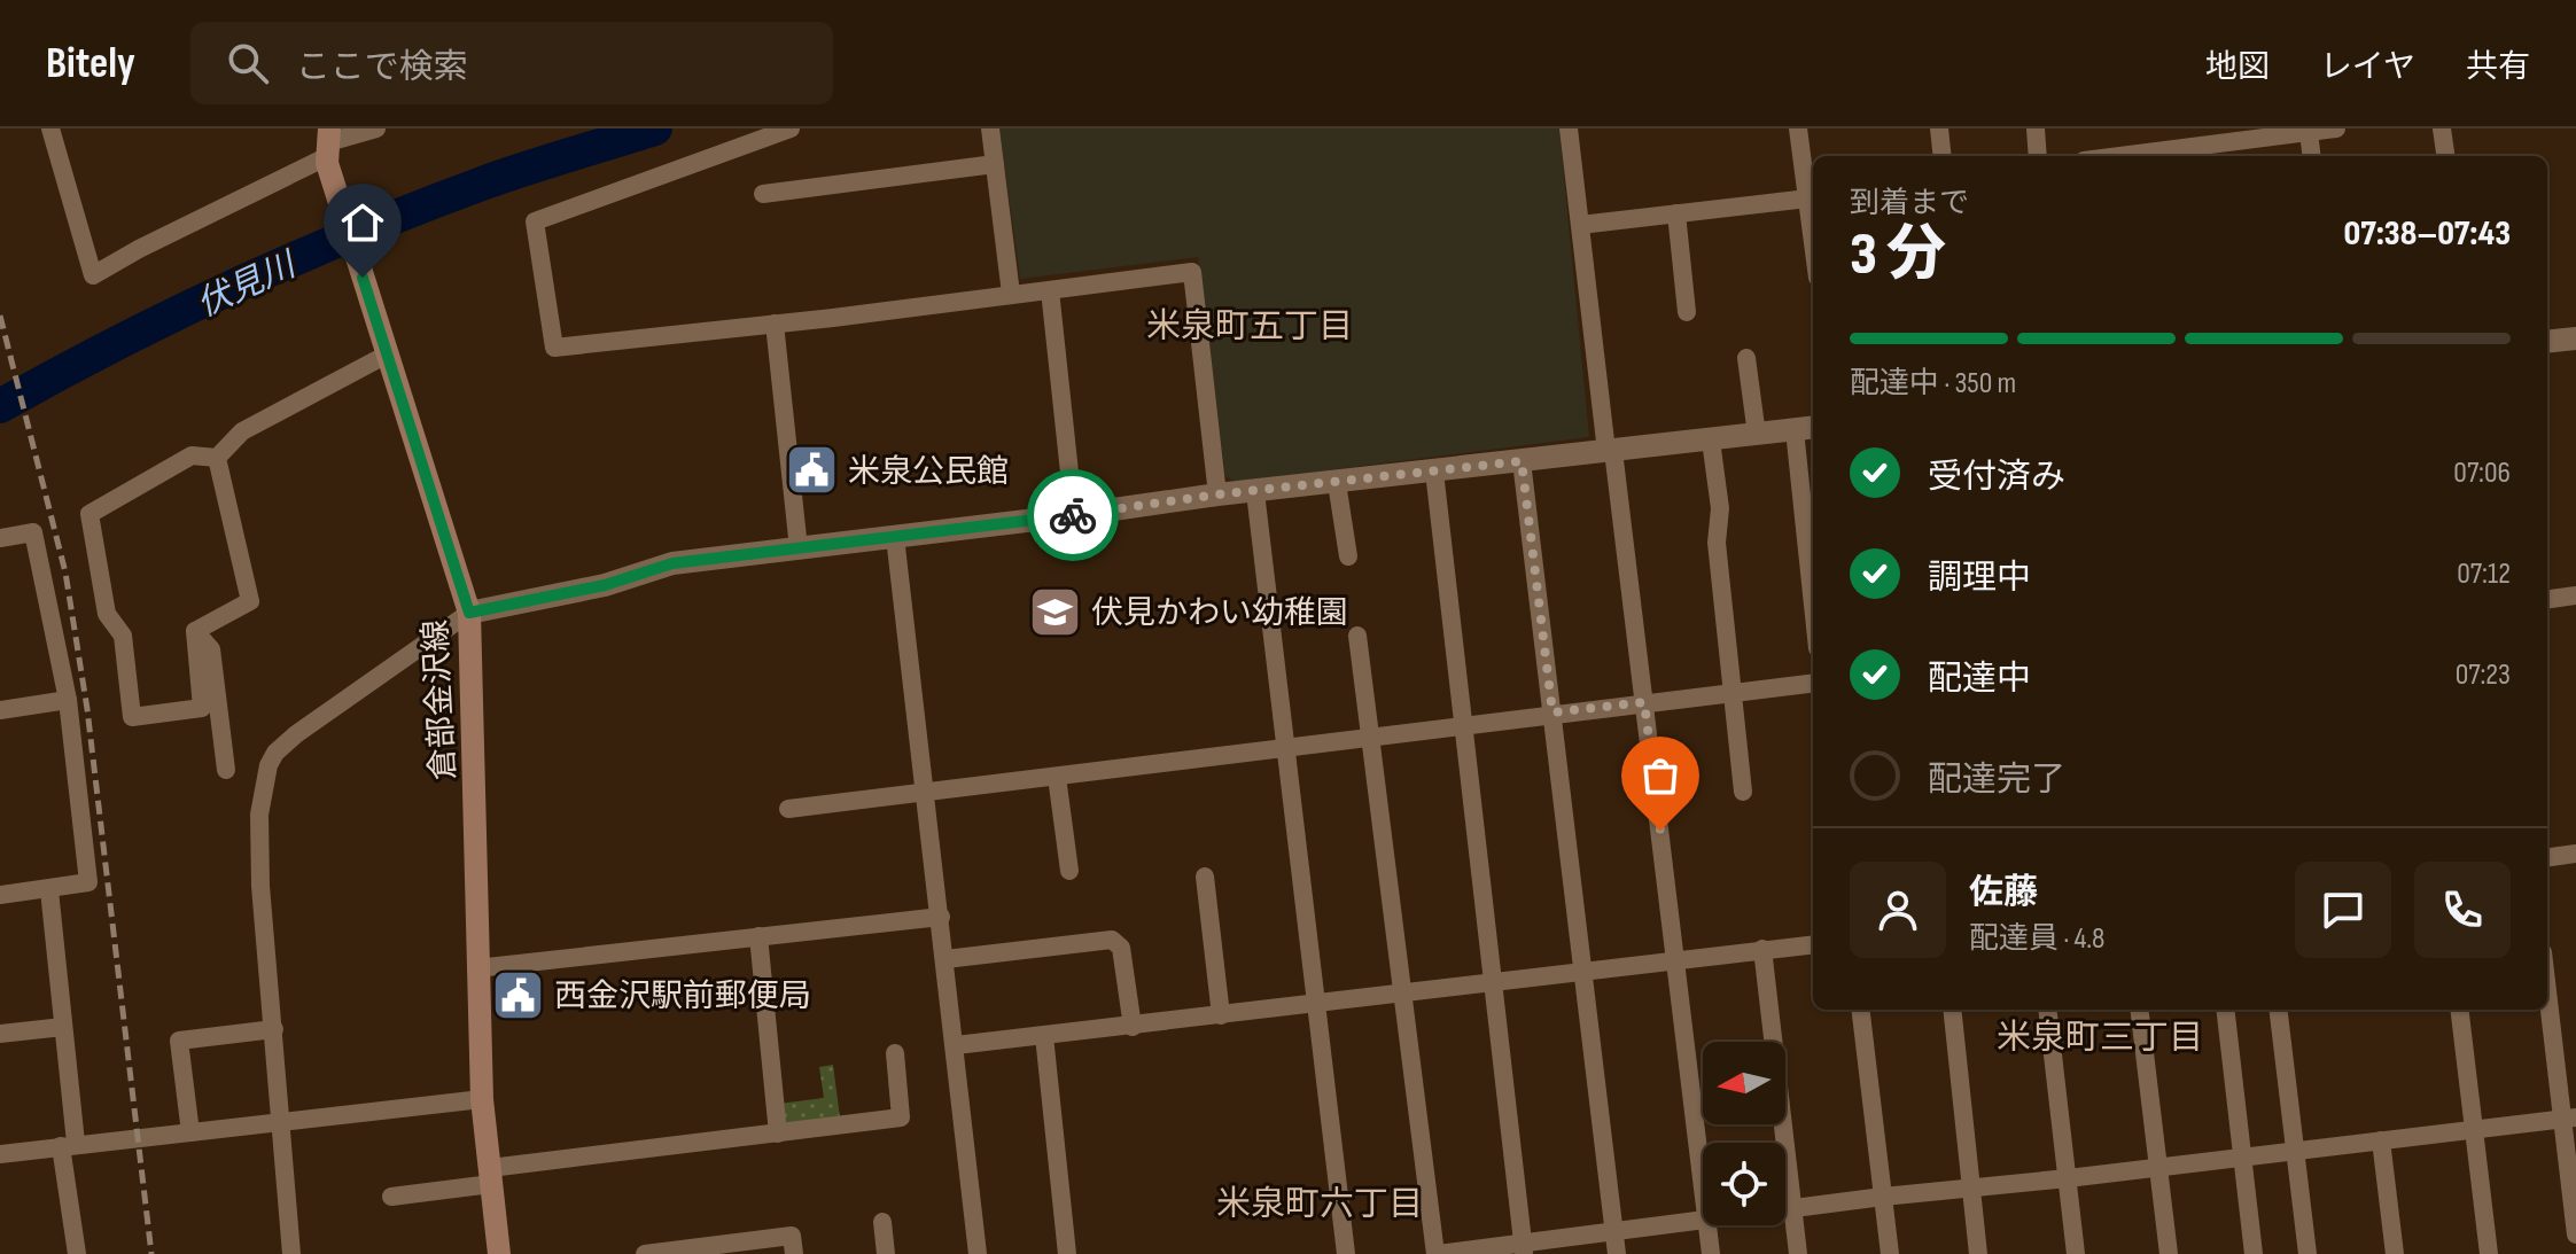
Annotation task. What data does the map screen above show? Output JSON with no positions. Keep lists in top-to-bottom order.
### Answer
{
  "streets": {
    "main road": ["倉部金沢線"]
  },
  "districts": ["米泉町五丁目", "米泉町三丁目", "米泉町六丁目"],
  "water": ["伏見川"],
  "places": {
    "public building": ["米泉公民館", "西金沢駅前郵便局"],
    "school or university": ["伏見かわい幼稚園"]
  },
  "north": "left",
  "page": {
    "header": "Bitely",
    "search": "ここで検索",
    "nav": ["地図", "レイヤ", "共有"],
    "heading": ["3 分", "到着まで", "07:38–07:43"],
    "panel": ["佐藤", "配達員 · 4.8"],
    "bar": "配達中 · 350 m",
    "list": [
      ["受付済み", "07:06"],
      ["調理中", "07:12"],
      ["配達中", "07:23"],
      "配達完了"
    ]
  }
}
